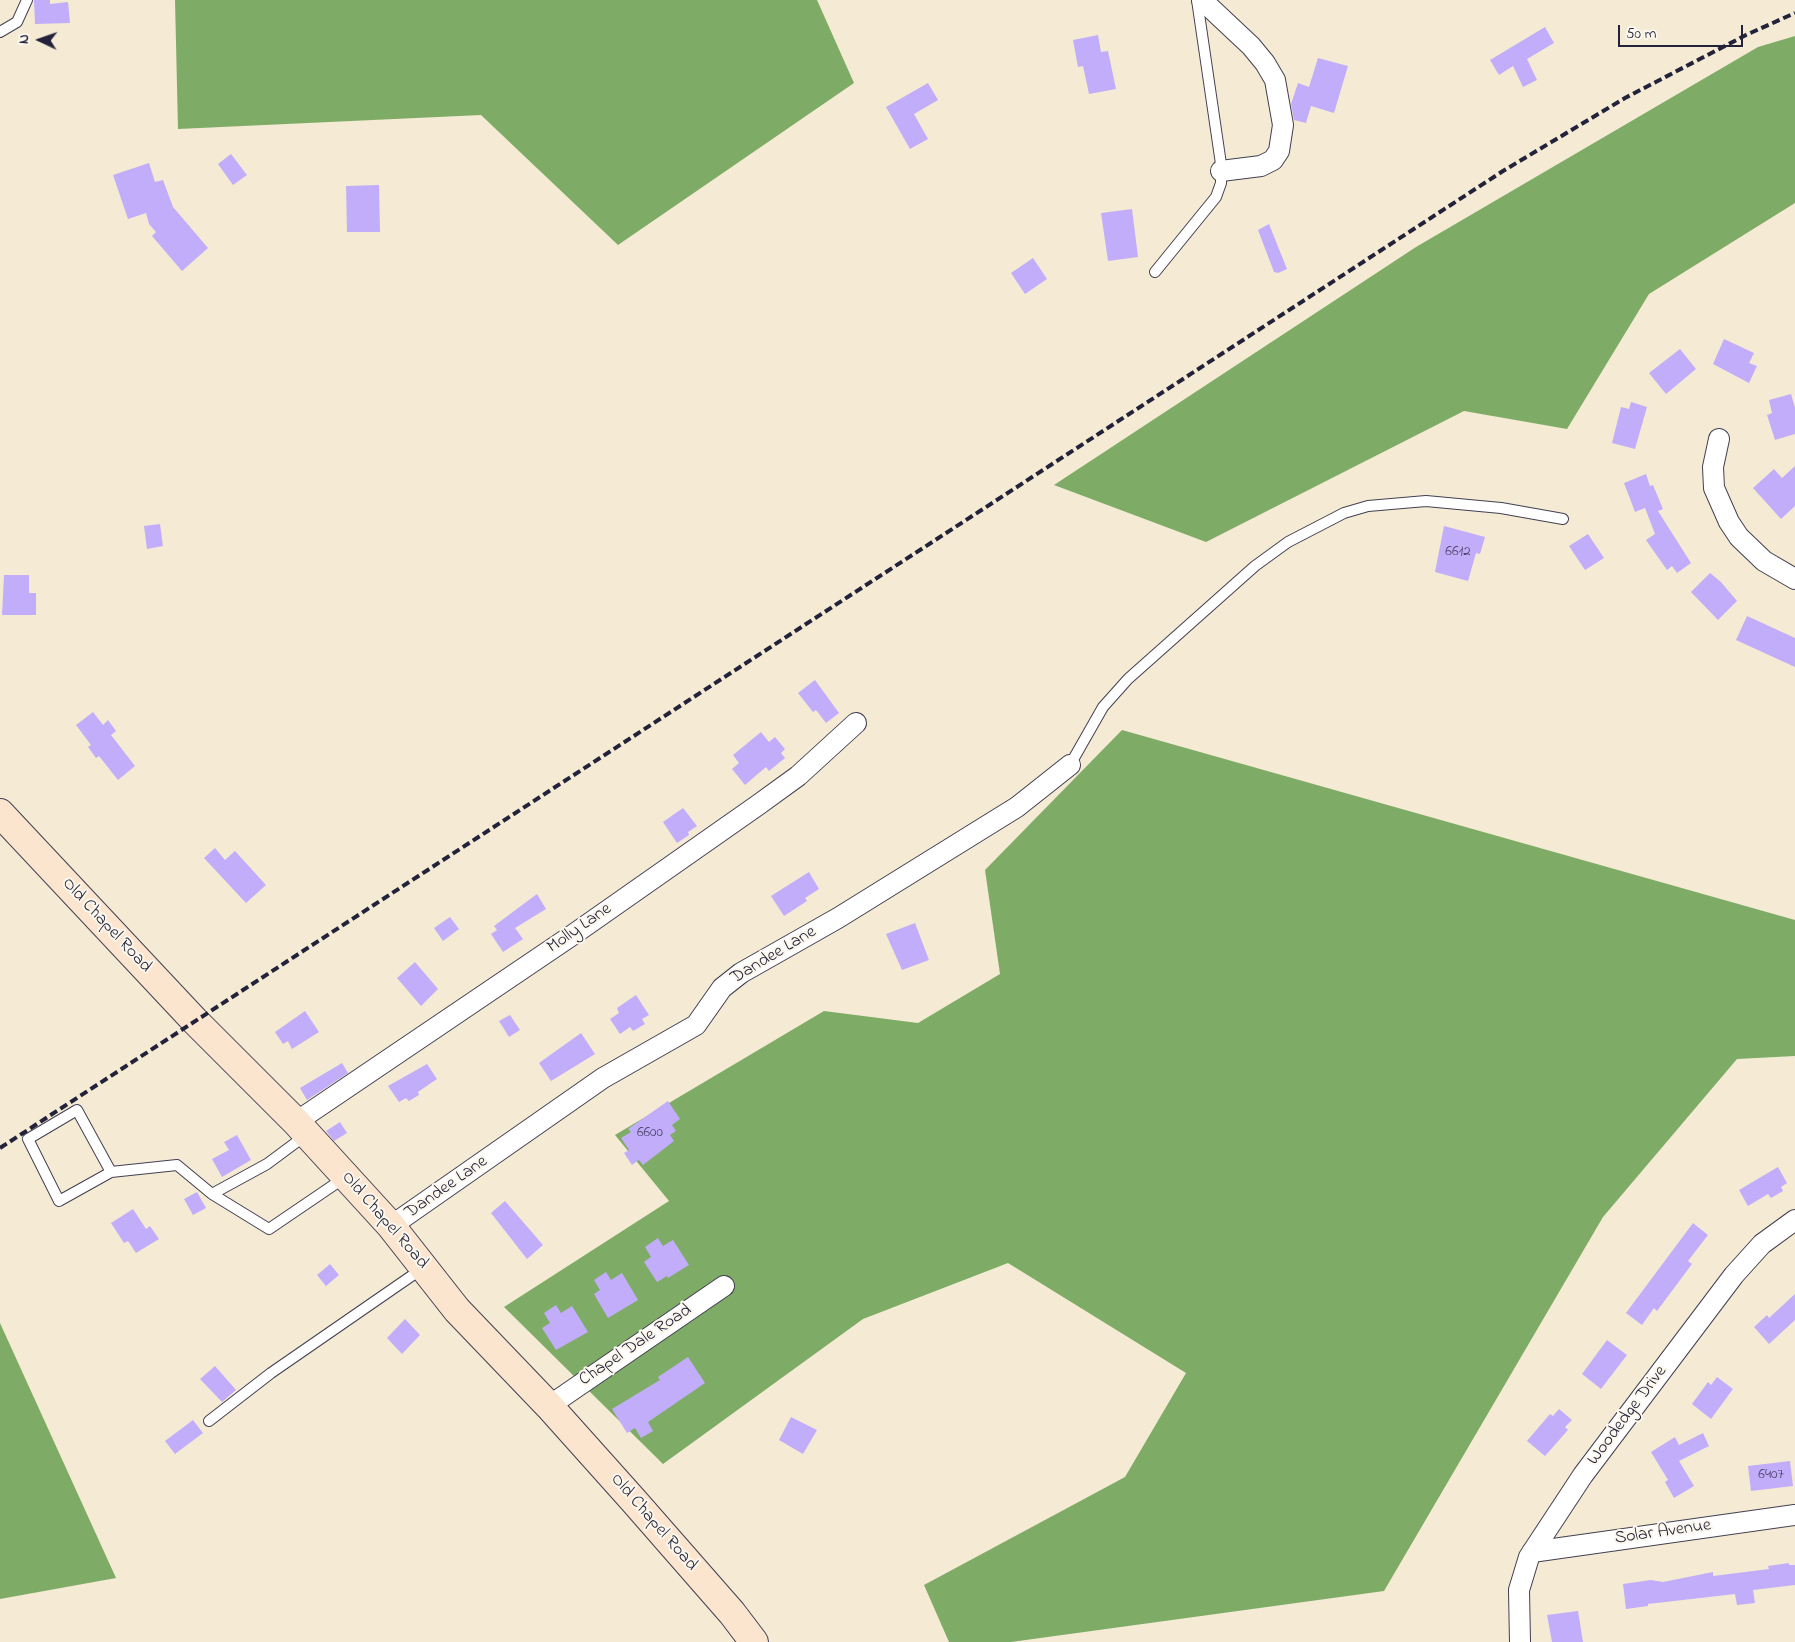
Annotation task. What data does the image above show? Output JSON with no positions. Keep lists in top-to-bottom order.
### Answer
{
  "streets": {
    "street": [
      "Old Chapel Road",
      "Molly Lane",
      "Dandee Lane",
      "Chapel Dale Road",
      "Woodedge Drive",
      "Solar Avenue"
    ]
  },
  "crossings": [
    ["Old Chapel Road", "Molly Lane"],
    ["Old Chapel Road", "Dandee Lane"],
    ["Old Chapel Road", "Chapel Dale Road"],
    ["Woodedge Drive", "Solar Avenue"]
  ],
  "house_numbers": ["6612", "6600", "6407"],
  "scale_bar": "50 m",
  "north": "left"
}
